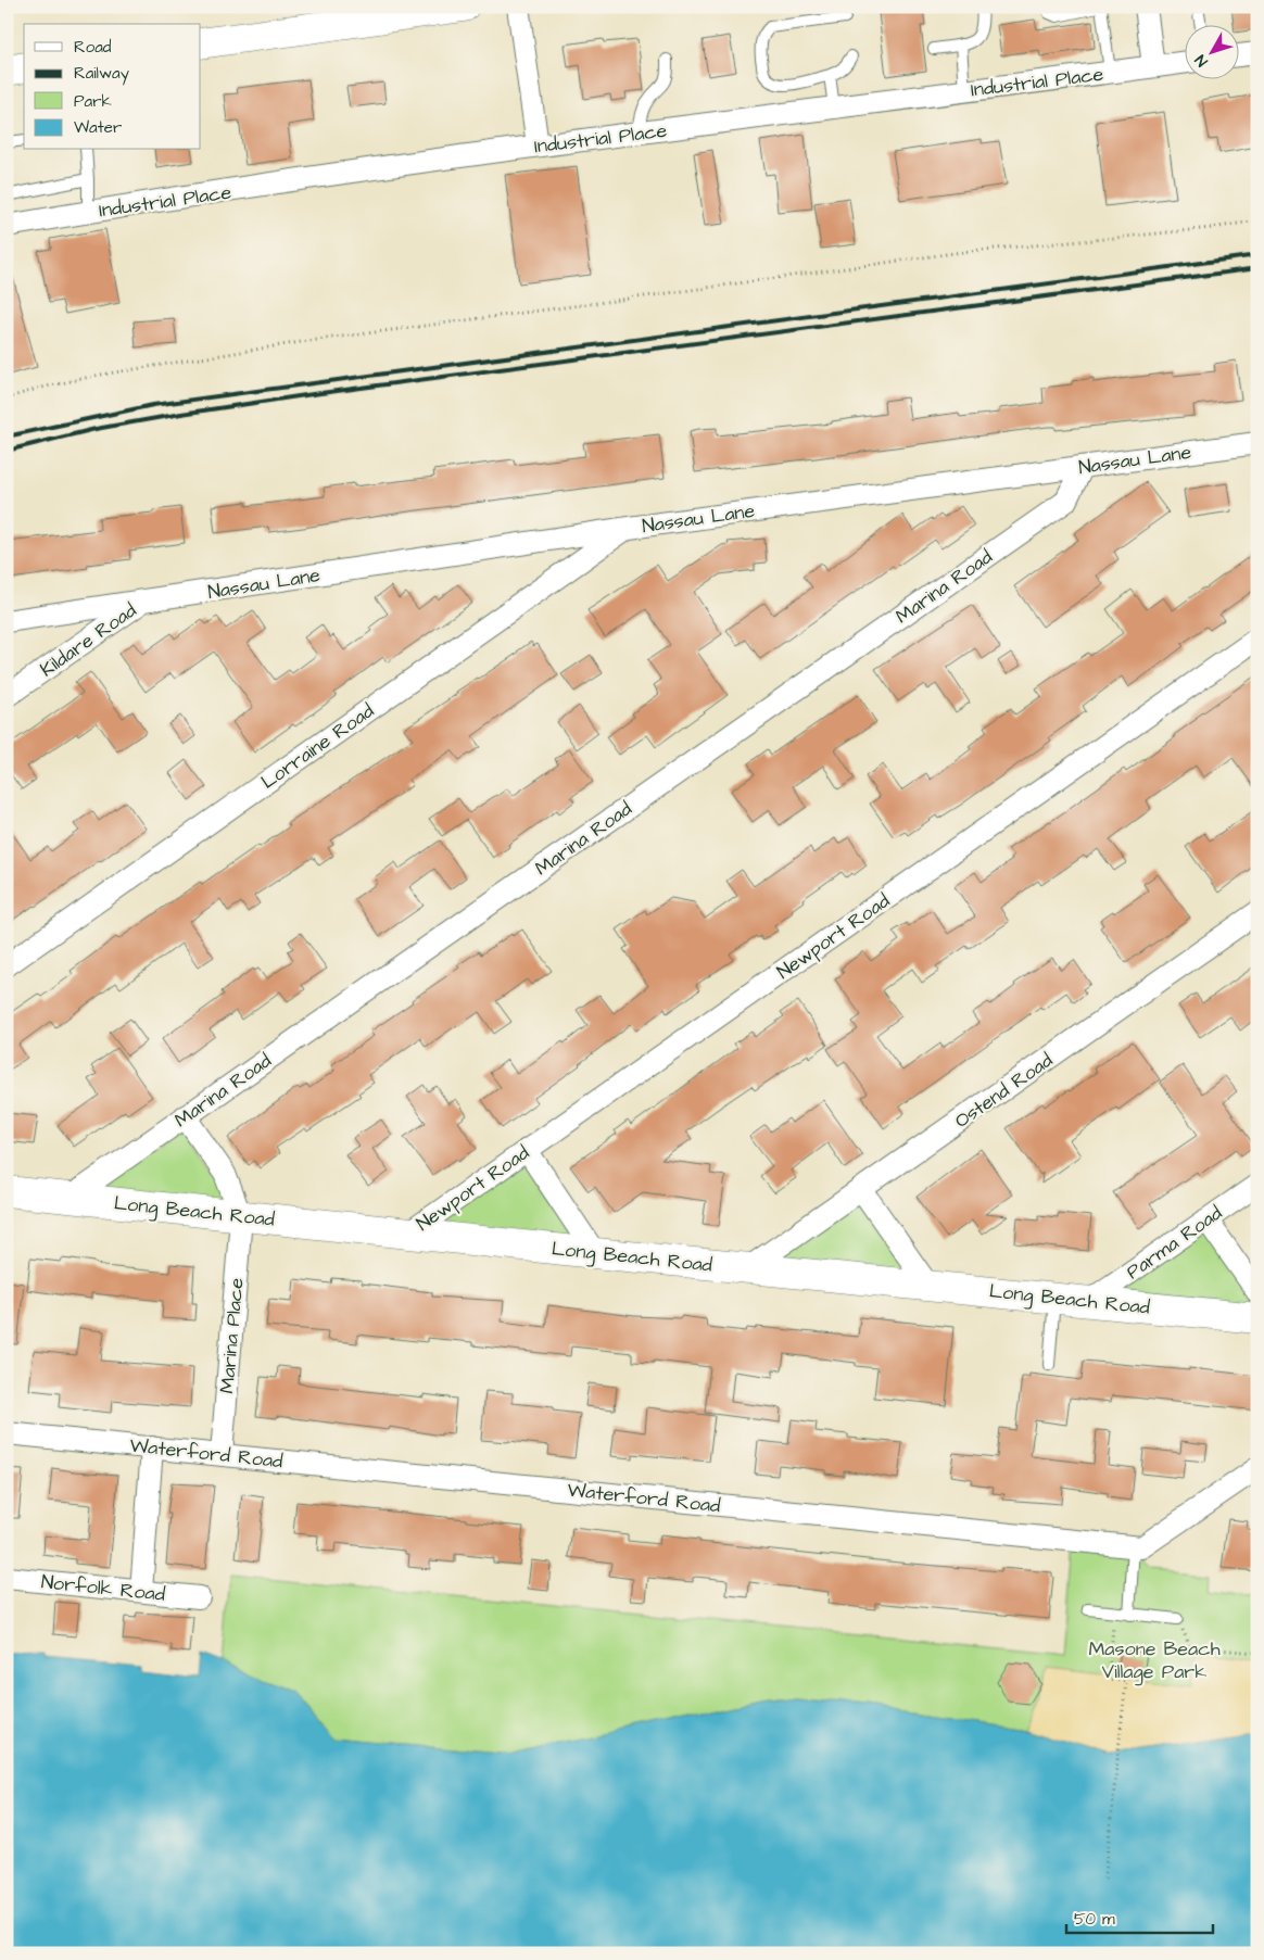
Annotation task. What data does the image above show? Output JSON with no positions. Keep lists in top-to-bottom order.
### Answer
{
  "streets": {
    "main road": ["Long Beach Road"],
    "street": [
      "Industrial Place",
      "Nassau Lane",
      "Marina Road",
      "Kildare Road",
      "Lorraine Road",
      "Newport Road",
      "Ostend Road",
      "Parma Road",
      "Marina Place",
      "Waterford Road",
      "Norfolk Road"
    ]
  },
  "crossings": [
    ["Nassau Lane", "Marina Road"],
    ["Nassau Lane", "Kildare Road"],
    ["Nassau Lane", "Lorraine Road"],
    ["Marina Road", "Long Beach Road"],
    ["Newport Road", "Long Beach Road"],
    ["Ostend Road", "Long Beach Road"],
    ["Long Beach Road", "Parma Road"],
    ["Long Beach Road", "Marina Place"],
    ["Marina Place", "Waterford Road"]
  ],
  "parks": ["Masone Beach Village Park"],
  "legend": [
    "Road",
    "Railway",
    "Park",
    "Water"
  ],
  "scale_bar": "50 m",
  "north": "bottom left"
}
